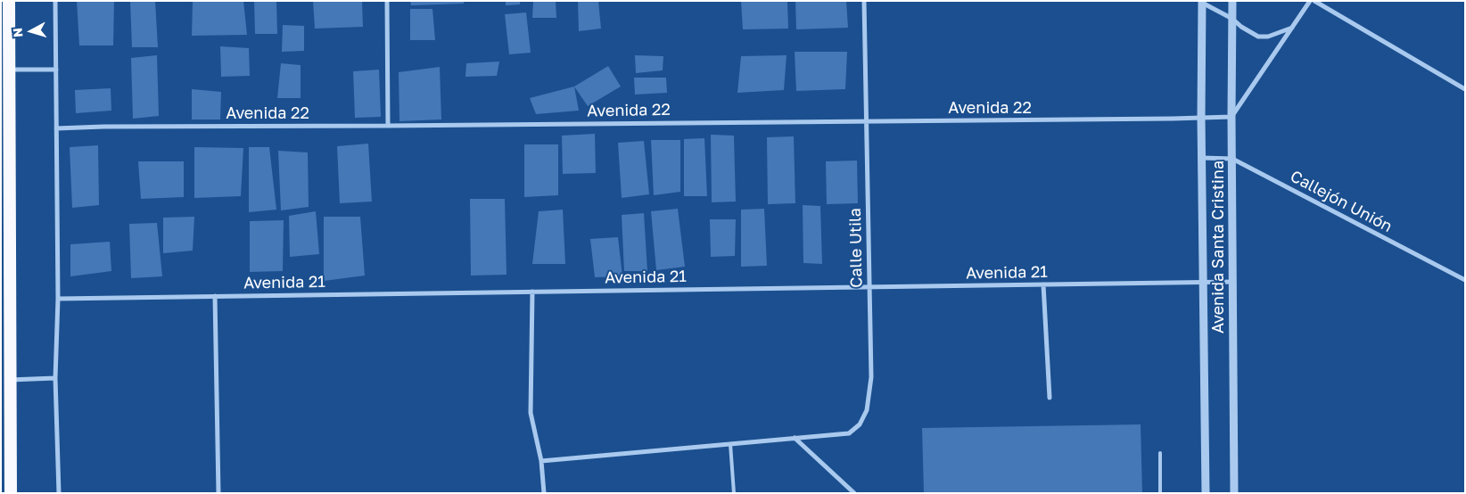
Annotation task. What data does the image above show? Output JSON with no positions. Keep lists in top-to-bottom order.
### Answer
{
  "streets": {
    "street": [
      "Avenida 22",
      "Callejón Unión",
      "Avenida Santa Cristina",
      "Calle Utila",
      "Avenida 21"
    ]
  },
  "crossings": [
    ["Avenida 22", "Avenida Santa Cristina"],
    ["Avenida 22", "Calle Utila"],
    ["Callejón Unión", "Avenida Santa Cristina"],
    ["Avenida Santa Cristina", "Avenida 21"],
    ["Calle Utila", "Avenida 21"]
  ],
  "north": "left"
}
